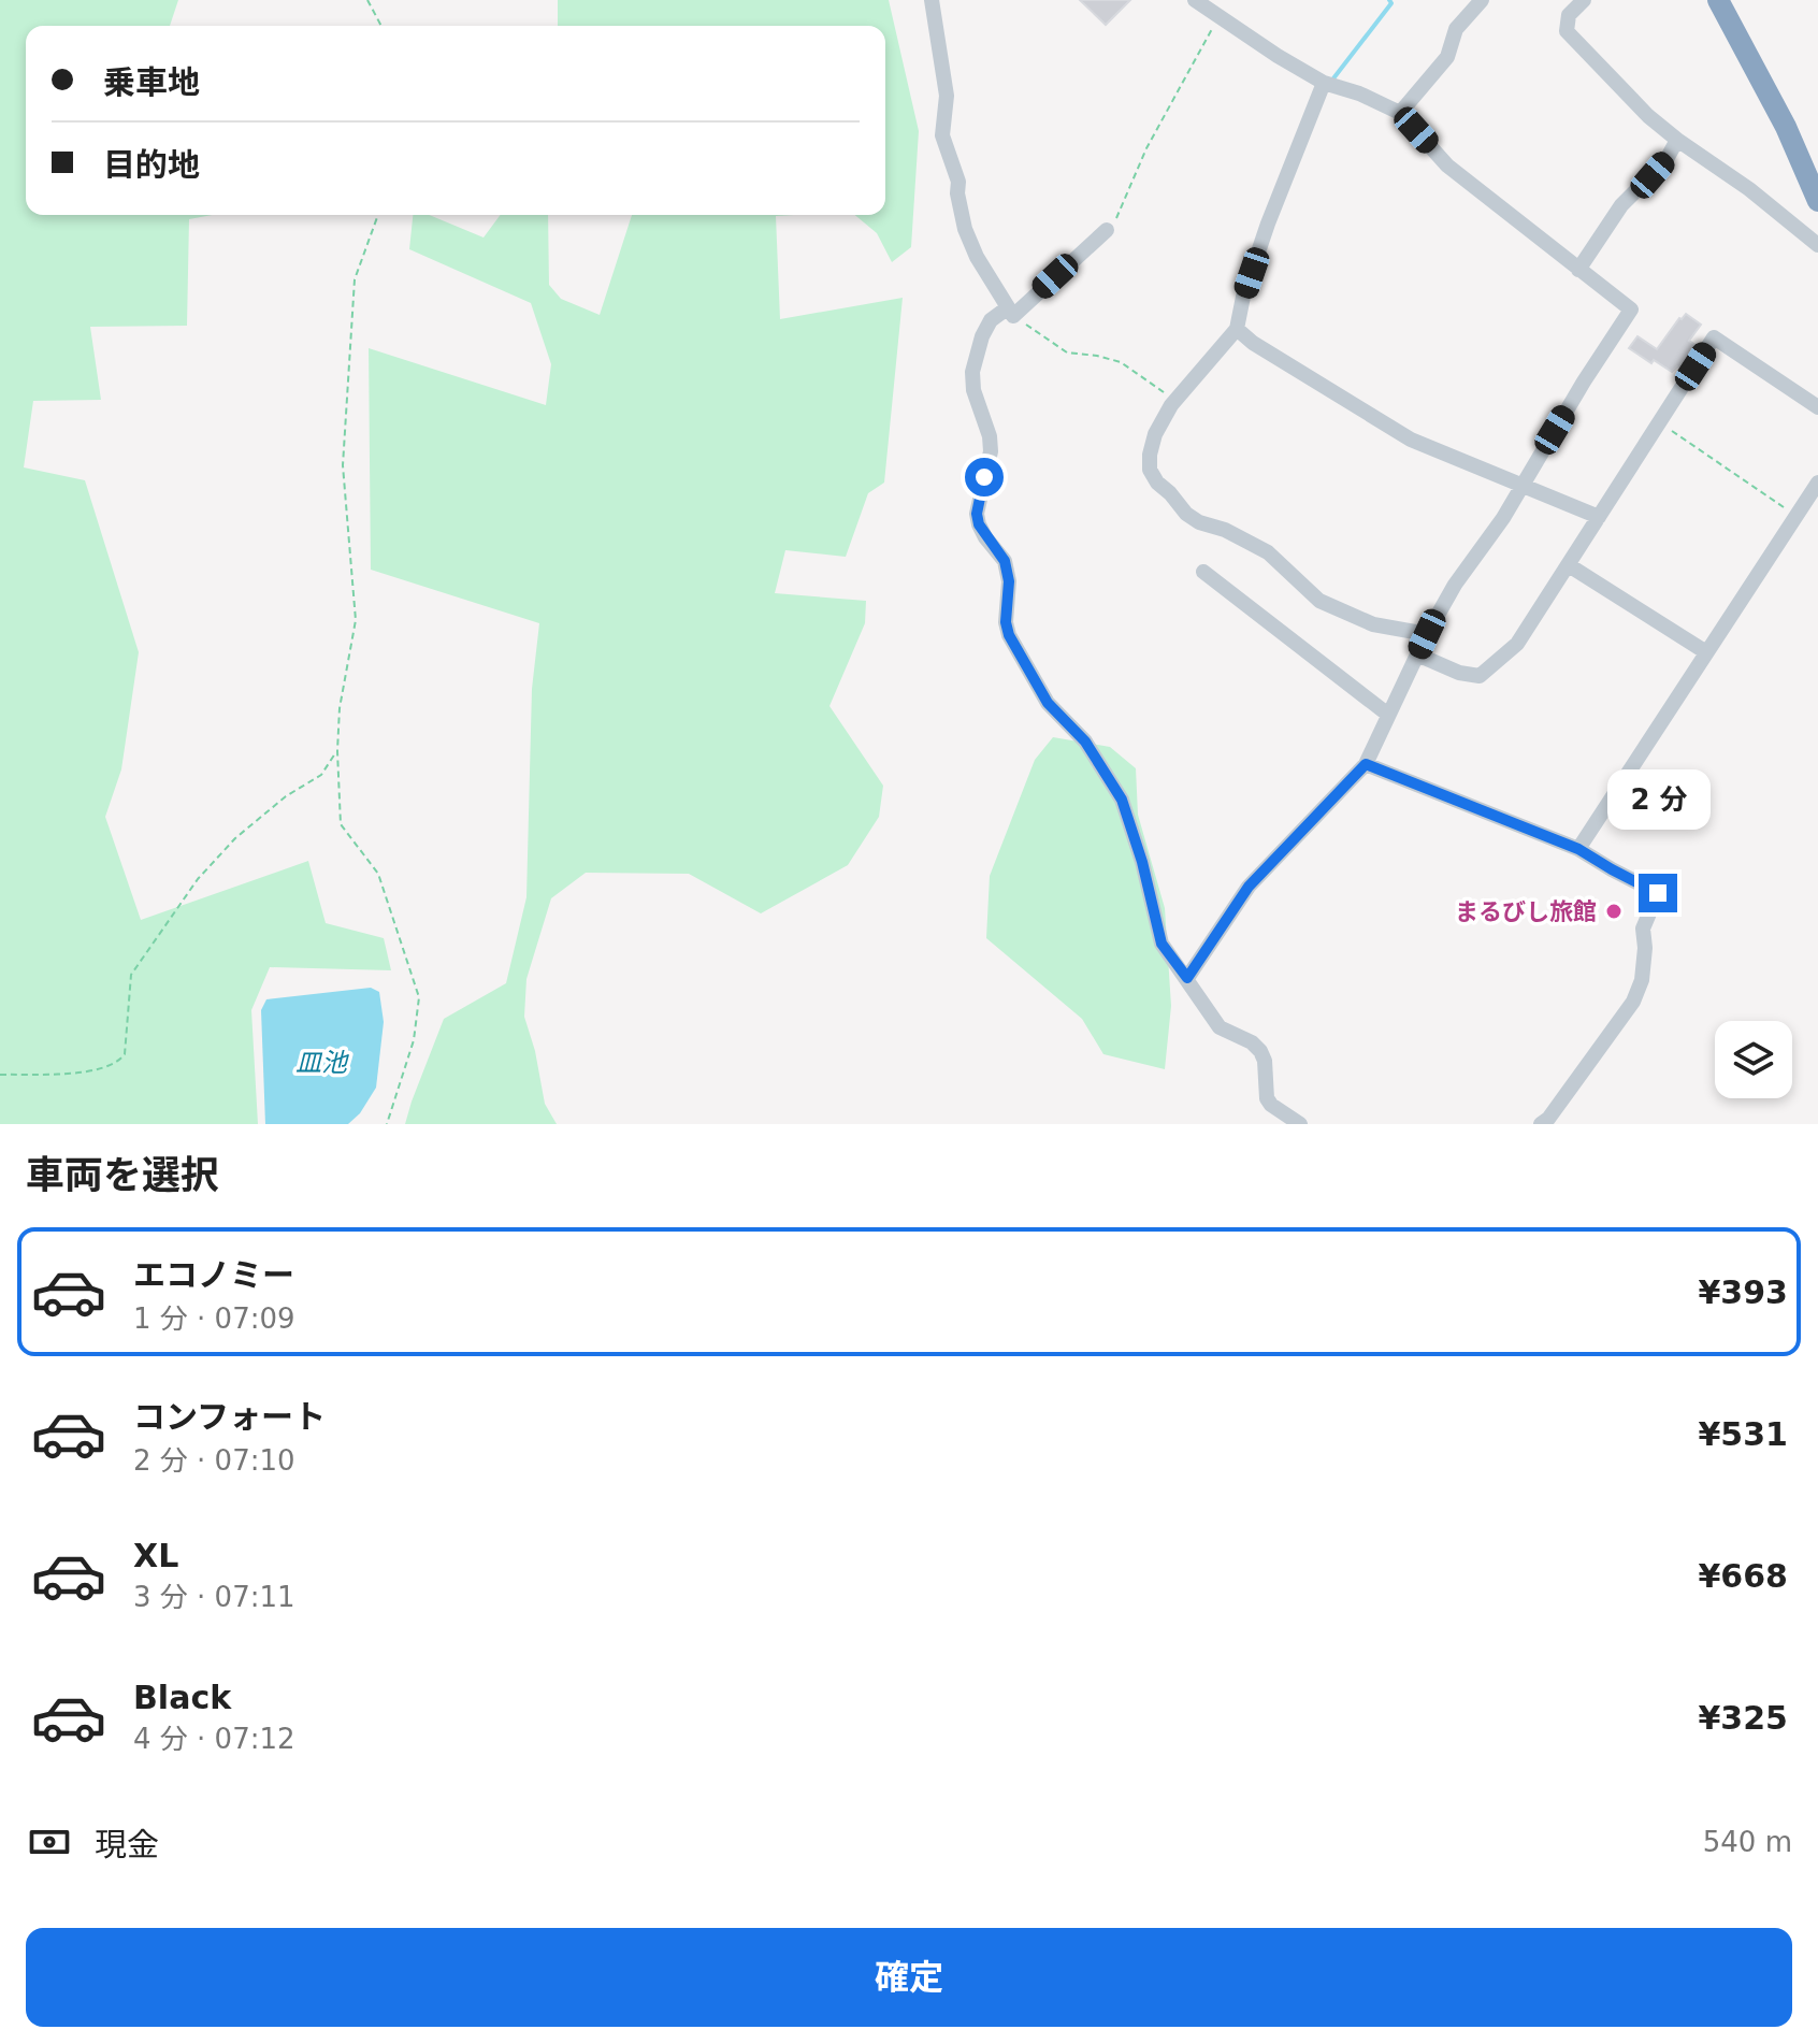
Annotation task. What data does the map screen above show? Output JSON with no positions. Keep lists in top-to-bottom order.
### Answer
{
  "water": ["皿池"],
  "places": ["まるびし旅館"],
  "page": {
    "banner": ["乗車地", "目的地"],
    "bubble": "2 分",
    "heading": "車両を選択",
    "list": [
      {
        "name": "エコノミー",
        "note": "1 分 · 07:09",
        "value": "¥393"
      },
      {
        "name": "コンフォート",
        "note": "2 分 · 07:10",
        "value": "¥531"
      },
      {
        "name": "XL",
        "note": "3 分 · 07:11",
        "value": "¥668"
      },
      {
        "name": "Black",
        "note": "4 分 · 07:12",
        "value": "¥325"
      }
    ],
    "pay": ["現金", "540 m"],
    "buttons": "確定"
  }
}
